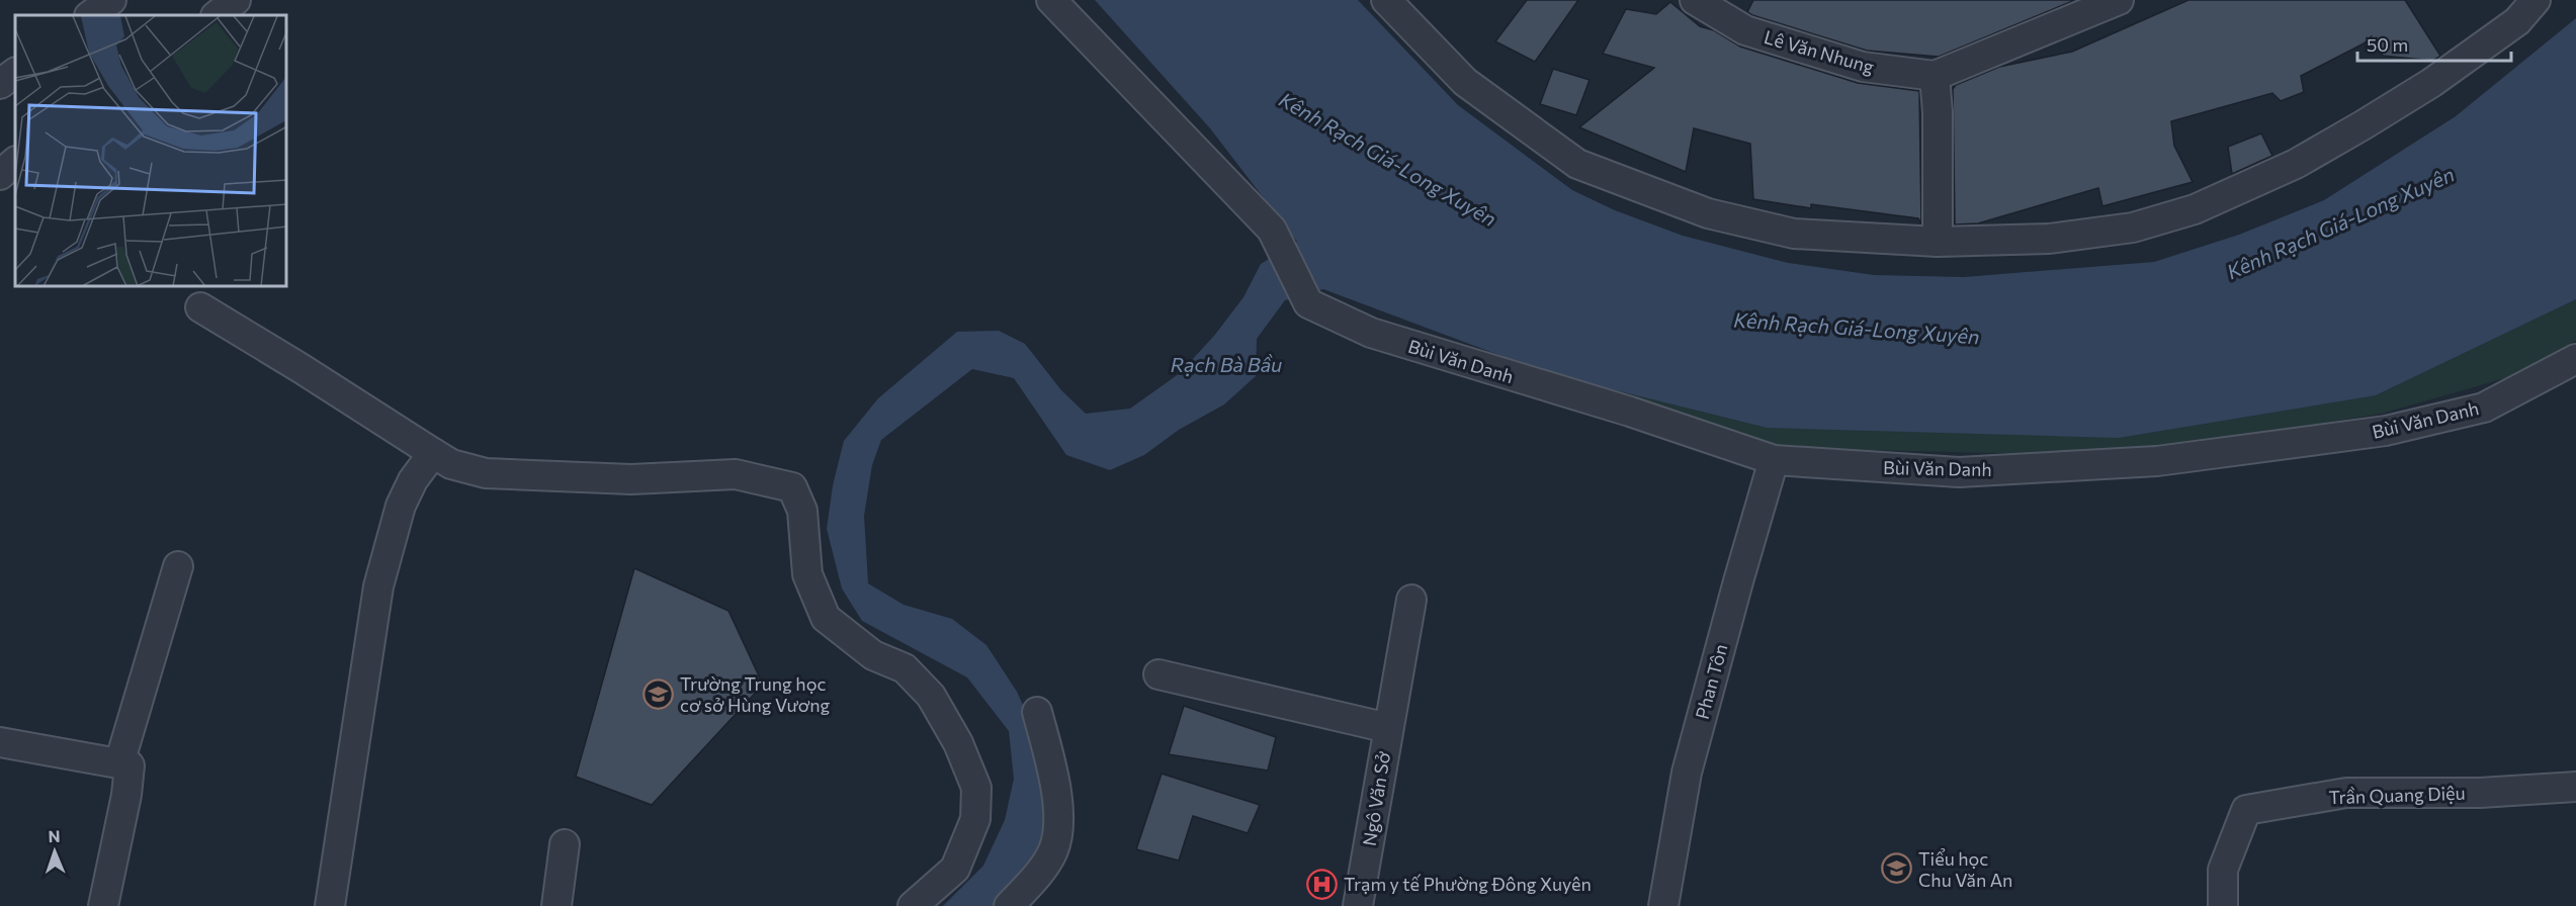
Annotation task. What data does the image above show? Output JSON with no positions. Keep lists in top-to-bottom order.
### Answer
{
  "streets": {
    "street": [
      "Lê Văn Nhung",
      "Bùi Văn Danh",
      "Phan Tôn",
      "Trần Quang Diệu",
      "Ngô Văn Sở"
    ]
  },
  "crossings": [
    ["Bùi Văn Danh", "Phan Tôn"]
  ],
  "water": ["Kênh Rạch Giá-Long Xuyên", "Rạch Bà Bầu"],
  "places": {
    "school or university": ["Trường Trung học cơ sở Hùng Vương", "Tiểu học Chu Văn An"],
    "hospital": ["Trạm y tế Phường Đông Xuyên"]
  },
  "scale_bar": "50 m",
  "north": "top"
}
